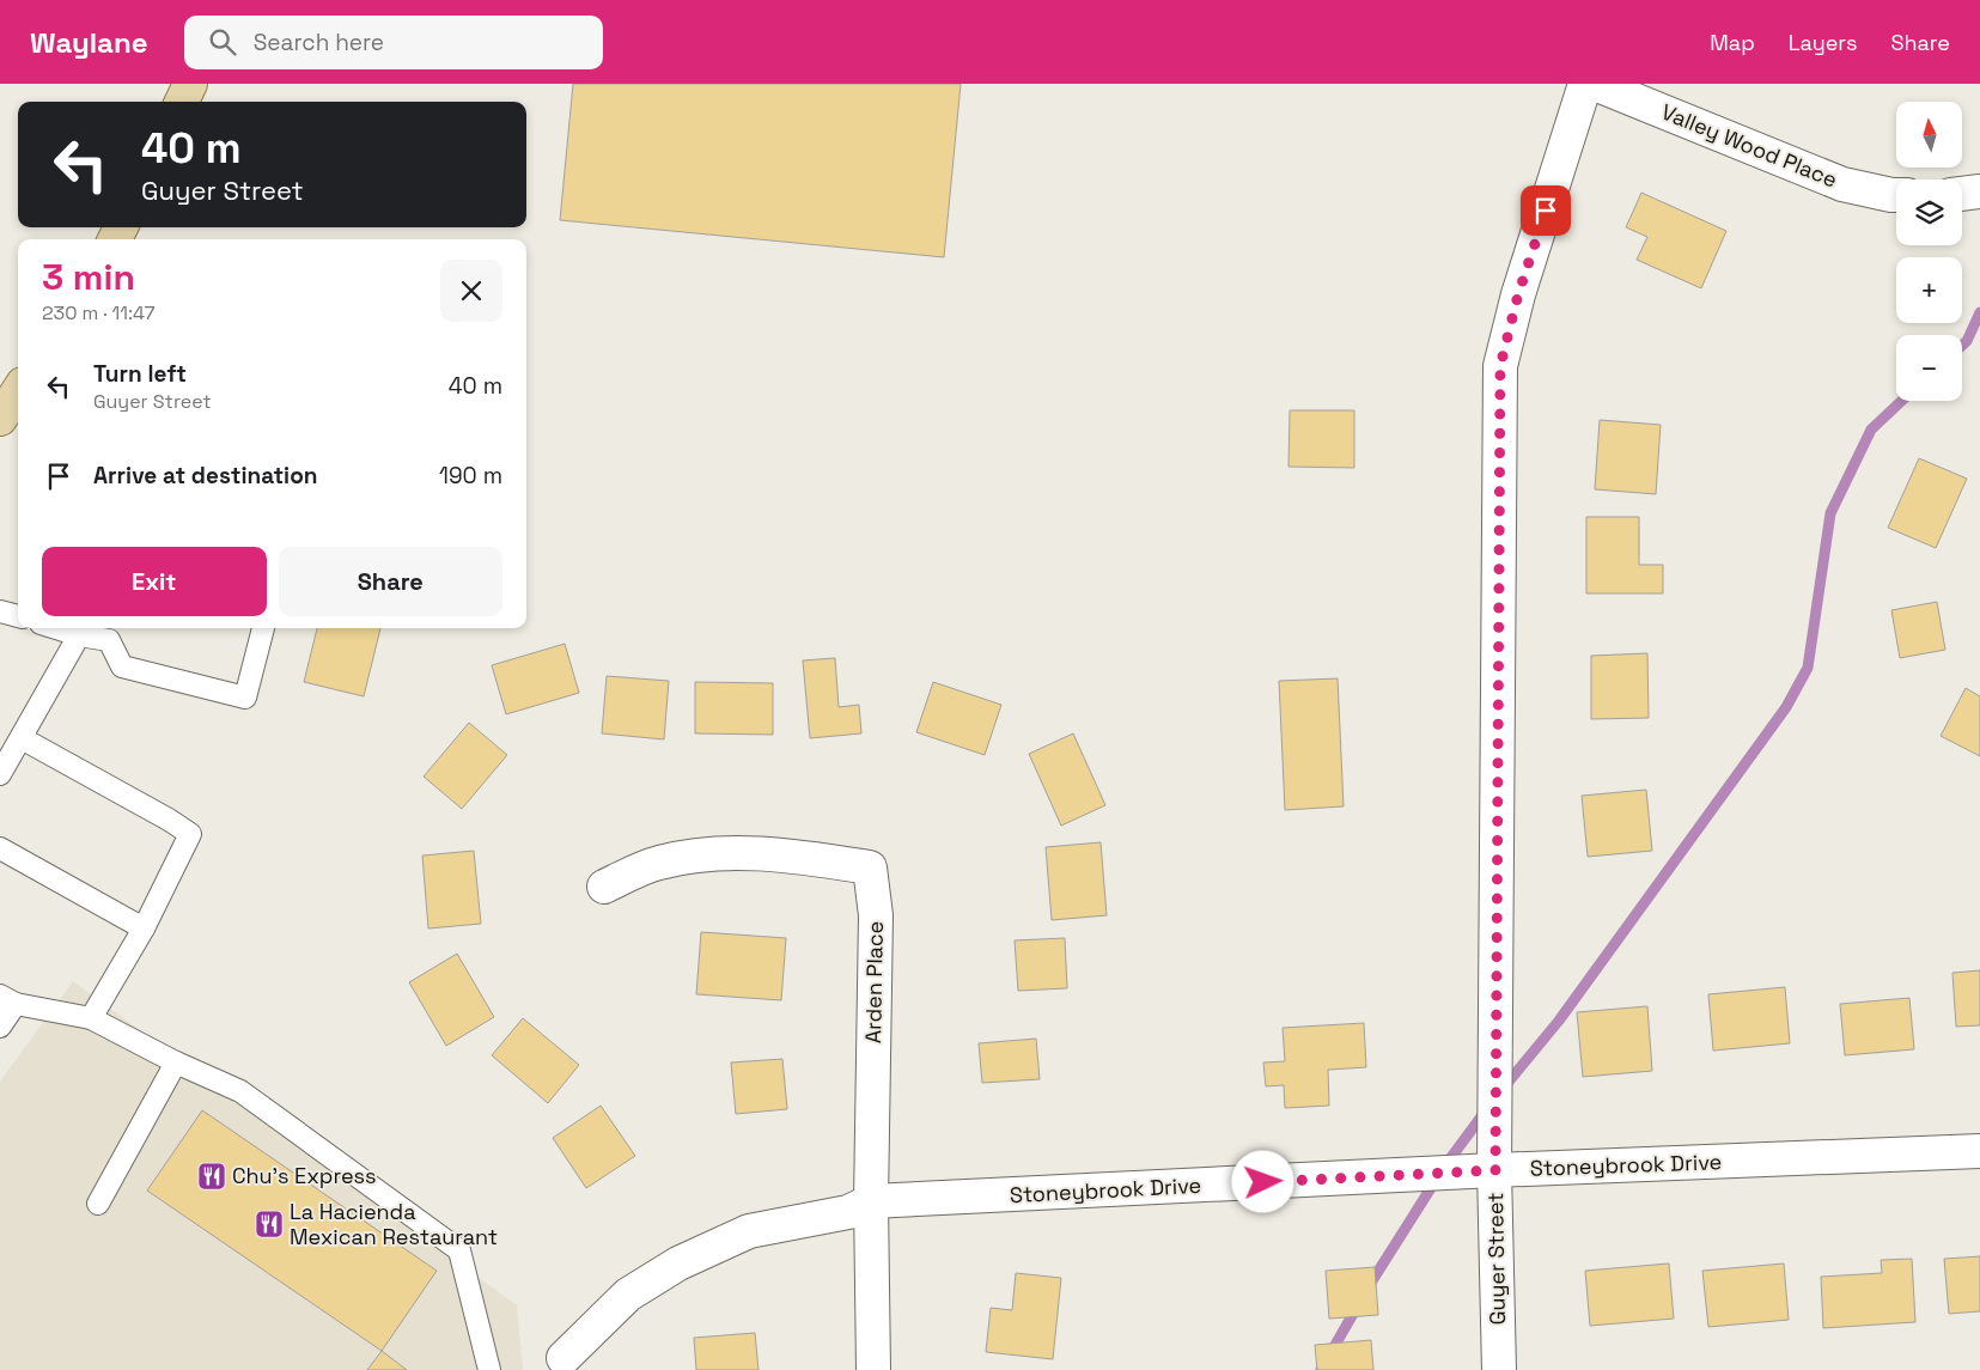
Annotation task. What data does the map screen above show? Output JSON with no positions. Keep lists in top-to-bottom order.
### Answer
{
  "streets": {
    "street": [
      "Valley Wood Place",
      "Arden Place",
      "Stoneybrook Drive",
      "Guyer Street"
    ]
  },
  "crossings": [
    ["Arden Place", "Stoneybrook Drive"],
    ["Stoneybrook Drive", "Guyer Street"]
  ],
  "places": {
    "restaurant": ["Chu's Express", "La Hacienda Mexican Restaurant"]
  },
  "north": "top",
  "page": {
    "header": "Waylane",
    "search": "Search here",
    "nav": ["Map", "Layers", "Share"],
    "map_buttons": ["+", "−"],
    "turn": ["40 m", "Guyer Street"],
    "heading": ["3 min", "230 m · 11:47"],
    "list": [
      {
        "name": "Turn left",
        "note": "Guyer Street",
        "value": "40 m"
      },
      {
        "name": "Arrive at destination",
        "value": "190 m"
      }
    ],
    "buttons": ["Exit", "Share"]
  }
}
